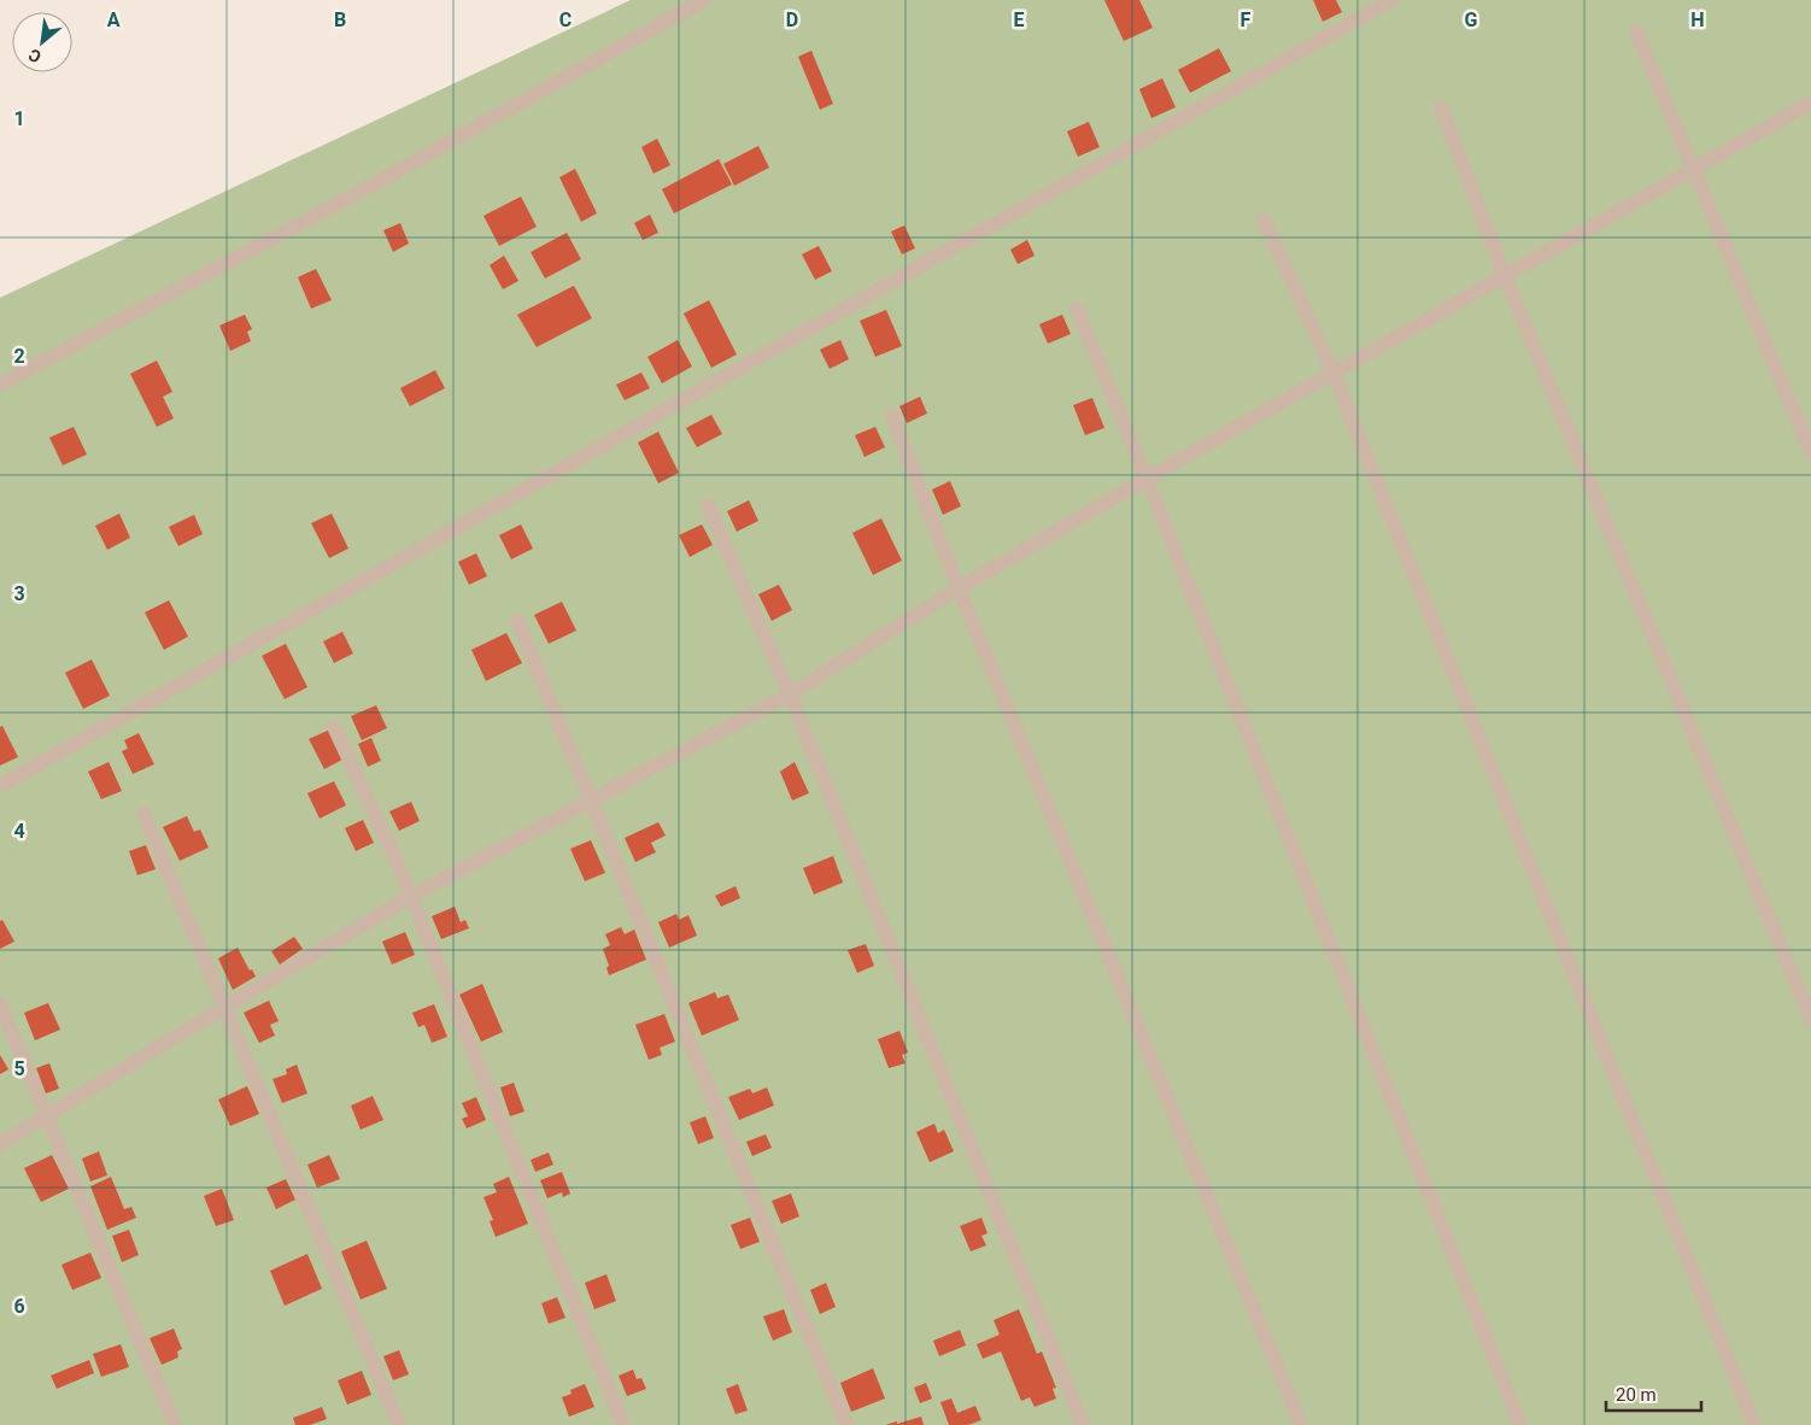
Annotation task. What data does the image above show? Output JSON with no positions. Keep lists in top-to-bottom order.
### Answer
{
  "scale_bar": "20 m",
  "north": "bottom left",
  "grid": {
    "columns": [
      "A",
      "B",
      "C",
      "D",
      "E",
      "F",
      "G",
      "H"
    ],
    "rows": [
      "1",
      "2",
      "3",
      "4",
      "5",
      "6"
    ]
  }
}
